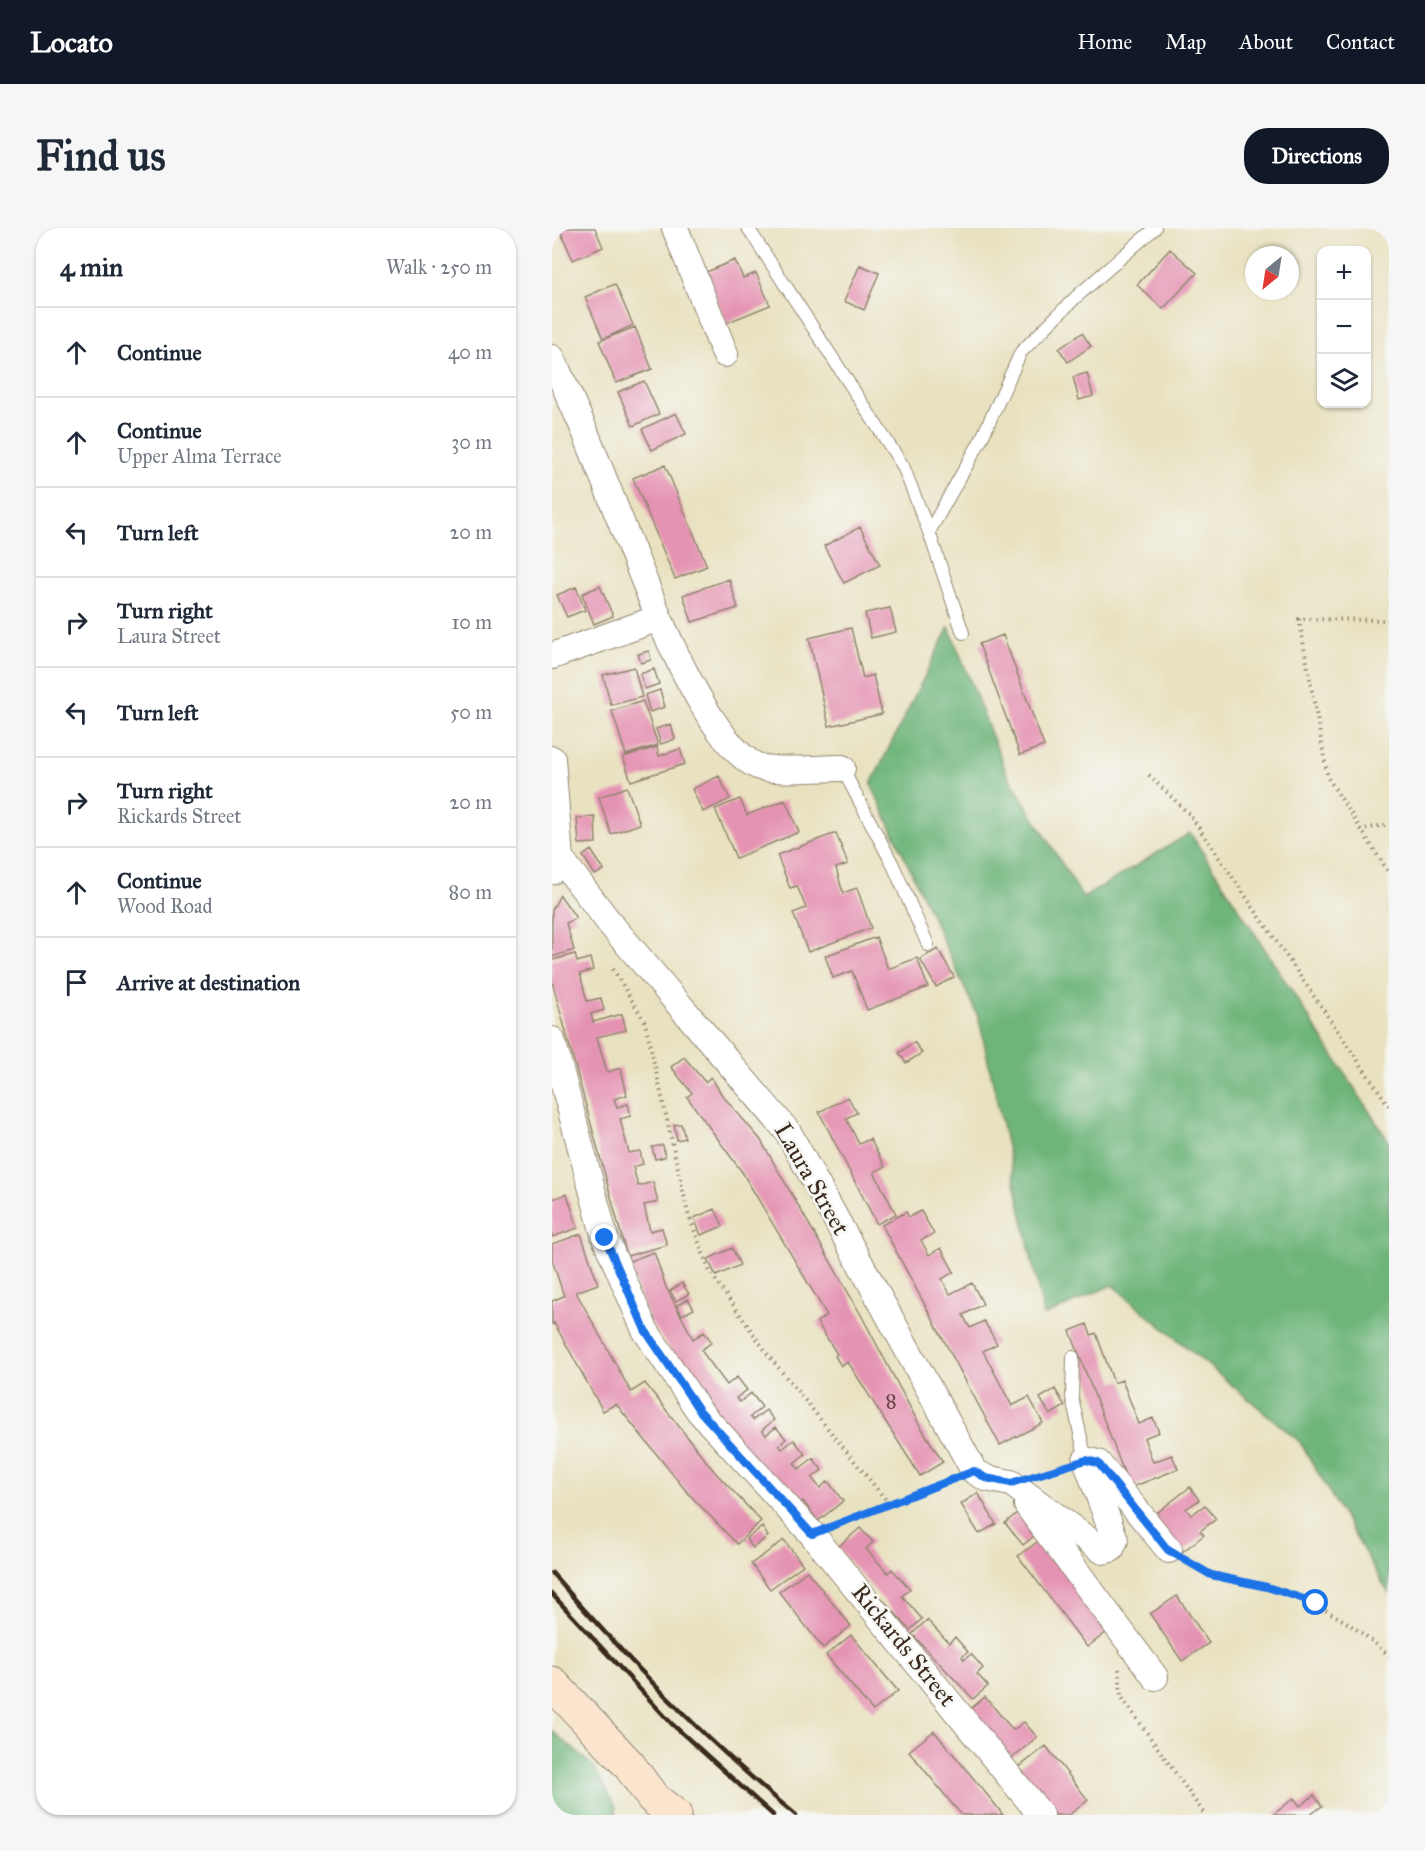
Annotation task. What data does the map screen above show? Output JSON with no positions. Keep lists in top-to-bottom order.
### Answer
{
  "streets": {
    "street": ["Laura Street", "Rickards Street"]
  },
  "house_numbers": ["8"],
  "north": "bottom left",
  "page": {
    "header": "Locato",
    "nav": [
      "Home",
      "Map",
      "About",
      "Contact"
    ],
    "buttons": "Directions",
    "title": "Find us",
    "heading": ["4 min", "Walk · 250 m"],
    "map_buttons": ["+", "−"],
    "list": [
      ["Continue", "40 m"],
      ["Continue", "Upper Alma Terrace", "30 m"],
      ["Turn left", "20 m"],
      ["Turn right", "Laura Street", "10 m"],
      ["Turn left", "50 m"],
      ["Turn right", "Rickards Street", "20 m"],
      ["Continue", "Wood Road", "80 m"],
      "Arrive at destination"
    ]
  }
}
